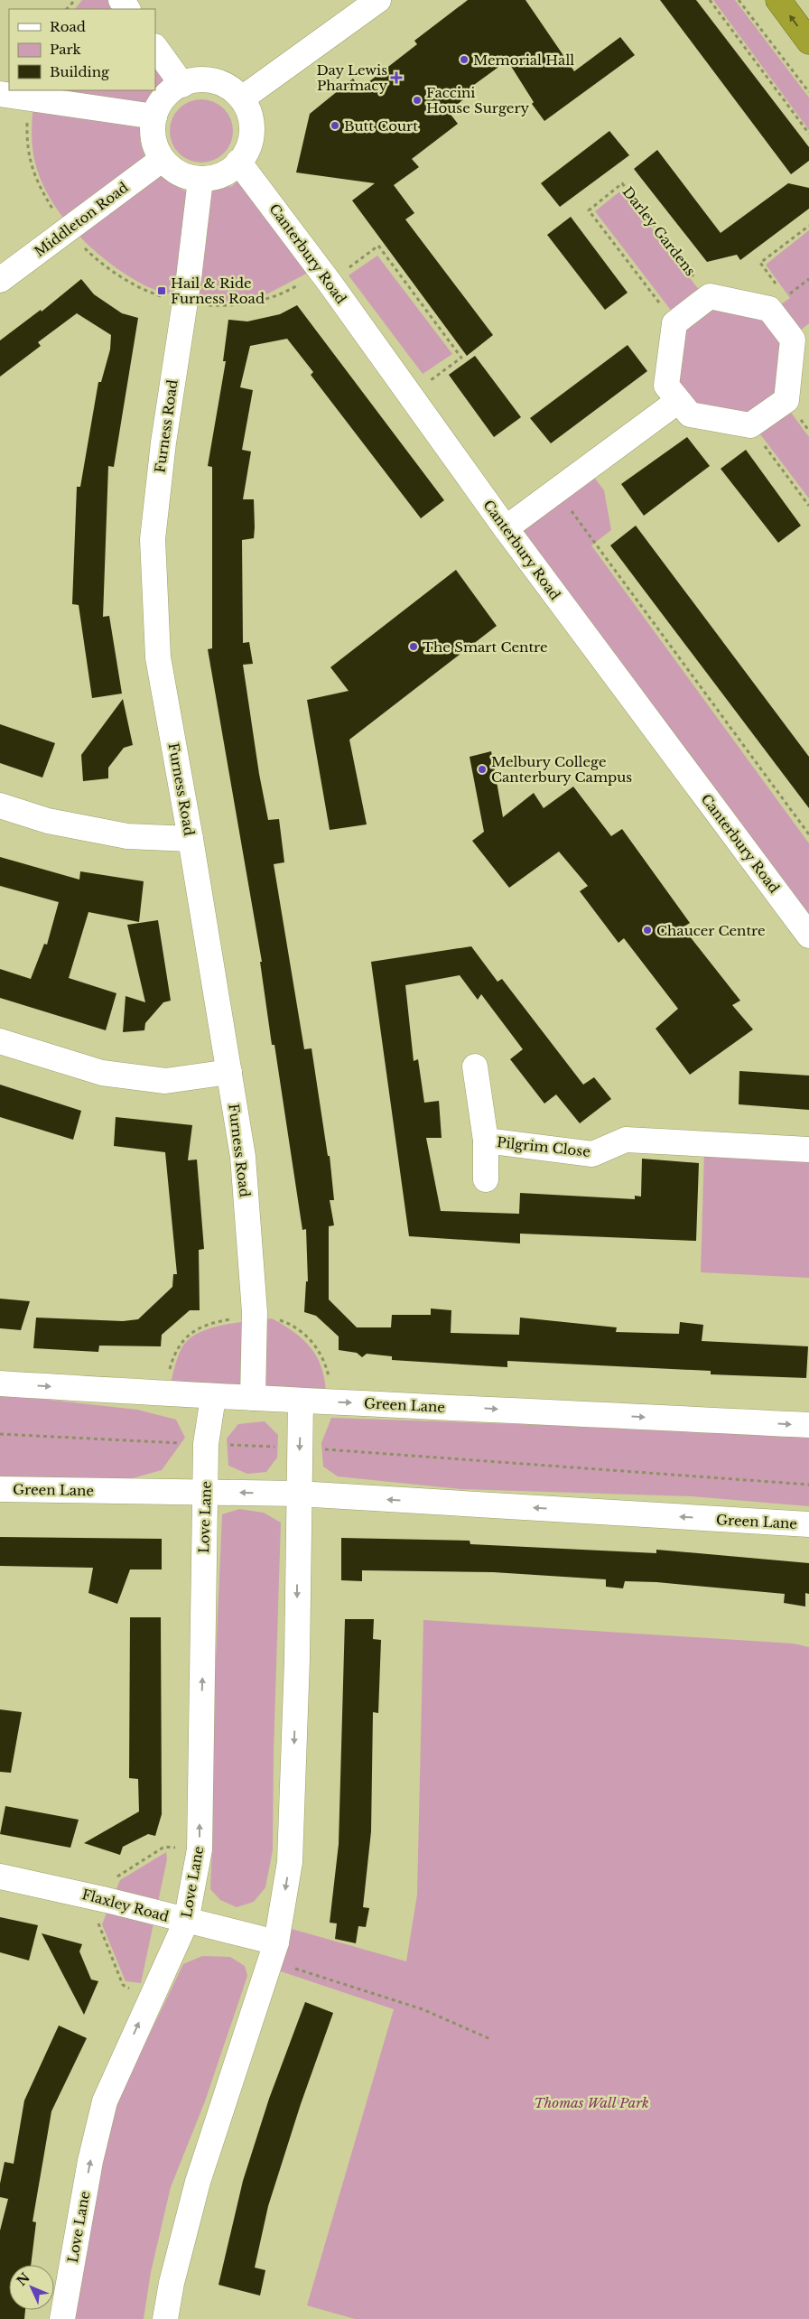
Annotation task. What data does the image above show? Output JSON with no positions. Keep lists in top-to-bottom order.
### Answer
{
  "streets": {
    "street": [
      "Middleton Road",
      "Canterbury Road",
      "Furness Road",
      "Pilgrim Close",
      "Green Lane",
      "Love Lane",
      "Flaxley Road"
    ],
    "path": ["Darley Gardens"]
  },
  "crossings": [
    ["Middleton Road", "Canterbury Road"],
    ["Middleton Road", "Furness Road"],
    ["Canterbury Road", "Furness Road"],
    ["Furness Road", "Green Lane"],
    ["Green Lane", "Love Lane"],
    ["Love Lane", "Flaxley Road"]
  ],
  "parks": ["Thomas Wall Park"],
  "places": {
    "other": [
      "Memorial Hall",
      "Faccini House Surgery",
      "Butt Court",
      "The Smart Centre",
      "Melbury College Canterbury Campus",
      "Chaucer Centre"
    ],
    "health": ["Day Lewis Pharmacy"],
    "transit": ["Hail & Ride Furness Road"]
  },
  "legend": ["Road", "Park", "Building"],
  "north": "top left"
}
